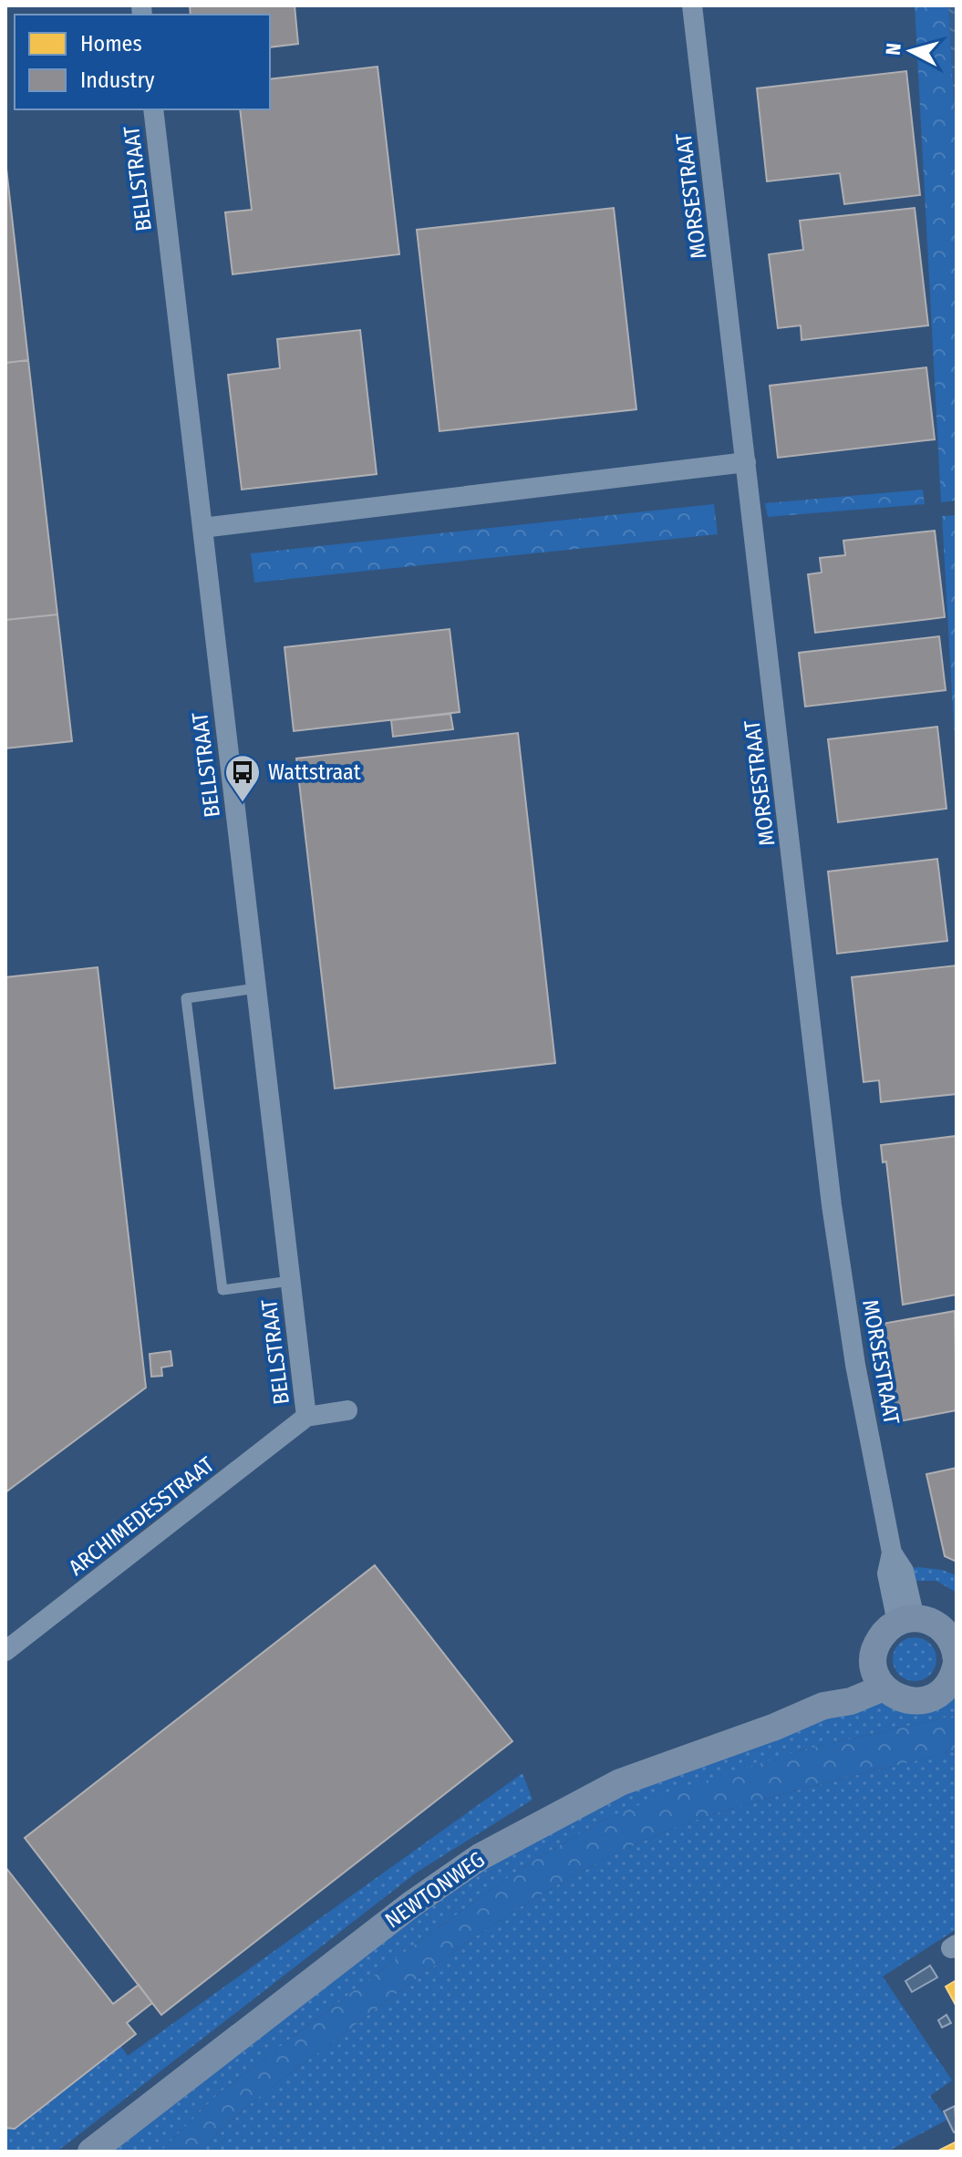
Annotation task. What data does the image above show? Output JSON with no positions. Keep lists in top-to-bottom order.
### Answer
{
  "streets": {
    "main road": ["NEWTONWEG"],
    "street": ["BELLSTRAAT", "MORSESTRAAT", "ARCHIMEDESSTRAAT"]
  },
  "crossings": [
    ["BELLSTRAAT", "ARCHIMEDESSTRAAT"],
    ["MORSESTRAAT", "NEWTONWEG"]
  ],
  "places": {
    "bus stop": ["Wattstraat"]
  },
  "legend": ["Homes", "Industry"],
  "north": "left"
}
